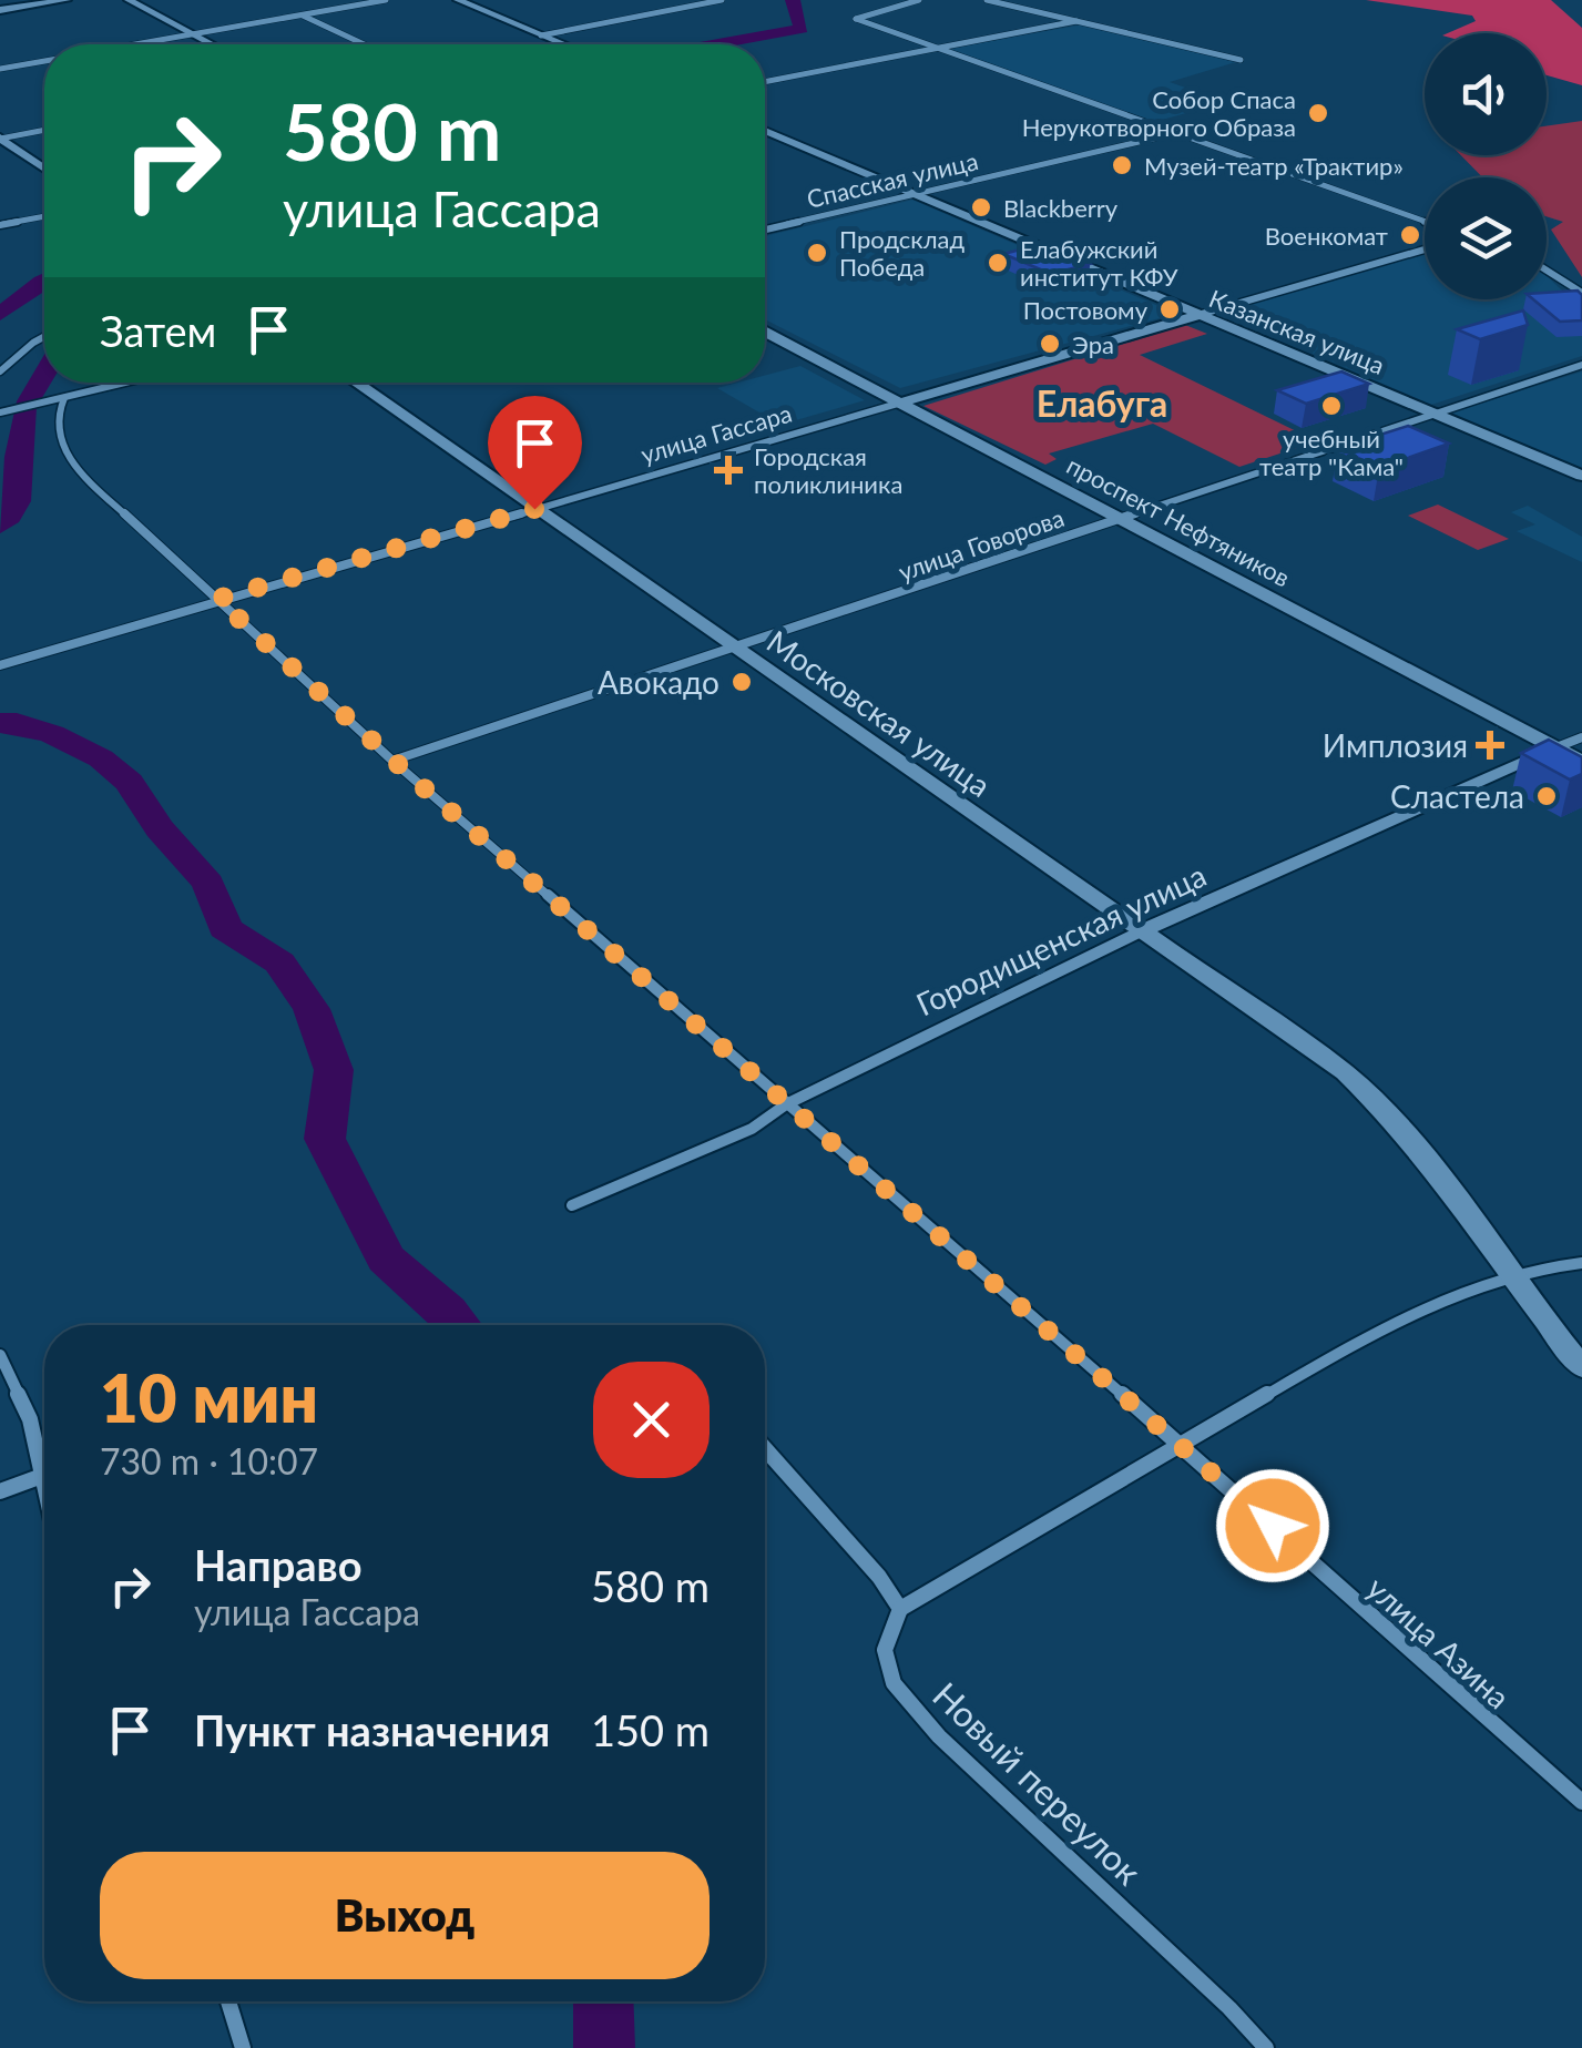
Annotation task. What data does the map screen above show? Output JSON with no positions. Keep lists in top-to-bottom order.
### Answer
{
  "streets": {
    "main road": [
      "Казанская улица",
      "улица Гассара",
      "проспект Нефтяников",
      "Московская улица",
      "Городищенская улица"
    ],
    "street": [
      "Спасская улица",
      "улица Говорова",
      "улица Азина",
      "Новый переулок"
    ]
  },
  "crossings": [
    ["Спасская улица", "Казанская улица"],
    ["Казанская улица", "улица Гассара"],
    ["Казанская улица", "улица Говорова"],
    ["улица Гассара", "проспект Нефтяников"],
    ["улица Гассара", "Московская улица"],
    ["улица Гассара", "улица Азина"],
    ["проспект Нефтяников", "улица Говорова"],
    ["проспект Нефтяников", "Городищенская улица"],
    ["улица Говорова", "Московская улица"],
    ["улица Говорова", "улица Азина"],
    ["Московская улица", "Городищенская улица"],
    ["Городищенская улица", "улица Азина"]
  ],
  "districts": ["Елабуга"],
  "places": {
    "other": [
      "Собор Спаса Нерукотворного Образа",
      "Музей-театр «Трактир»",
      "Blackberry",
      "Военкомат",
      "Продсклад Победа",
      "Елабужский институт КФУ",
      "Постовому",
      "Эра",
      "учебный театр \"Кама\"",
      "Авокадо",
      "Сластела"
    ],
    "health": ["Городская поликлиника", "Имплозия"]
  },
  "page": {
    "turn": ["580 m", "улица Гассара"],
    "then": "Затем",
    "heading": ["10 мин", "730 m · 10:07"],
    "list": [
      {
        "name": "Направо",
        "note": "улица Гассара",
        "value": "580 m"
      },
      {
        "name": "Пункт назначения",
        "value": "150 m"
      }
    ],
    "buttons": "Выход"
  }
}
